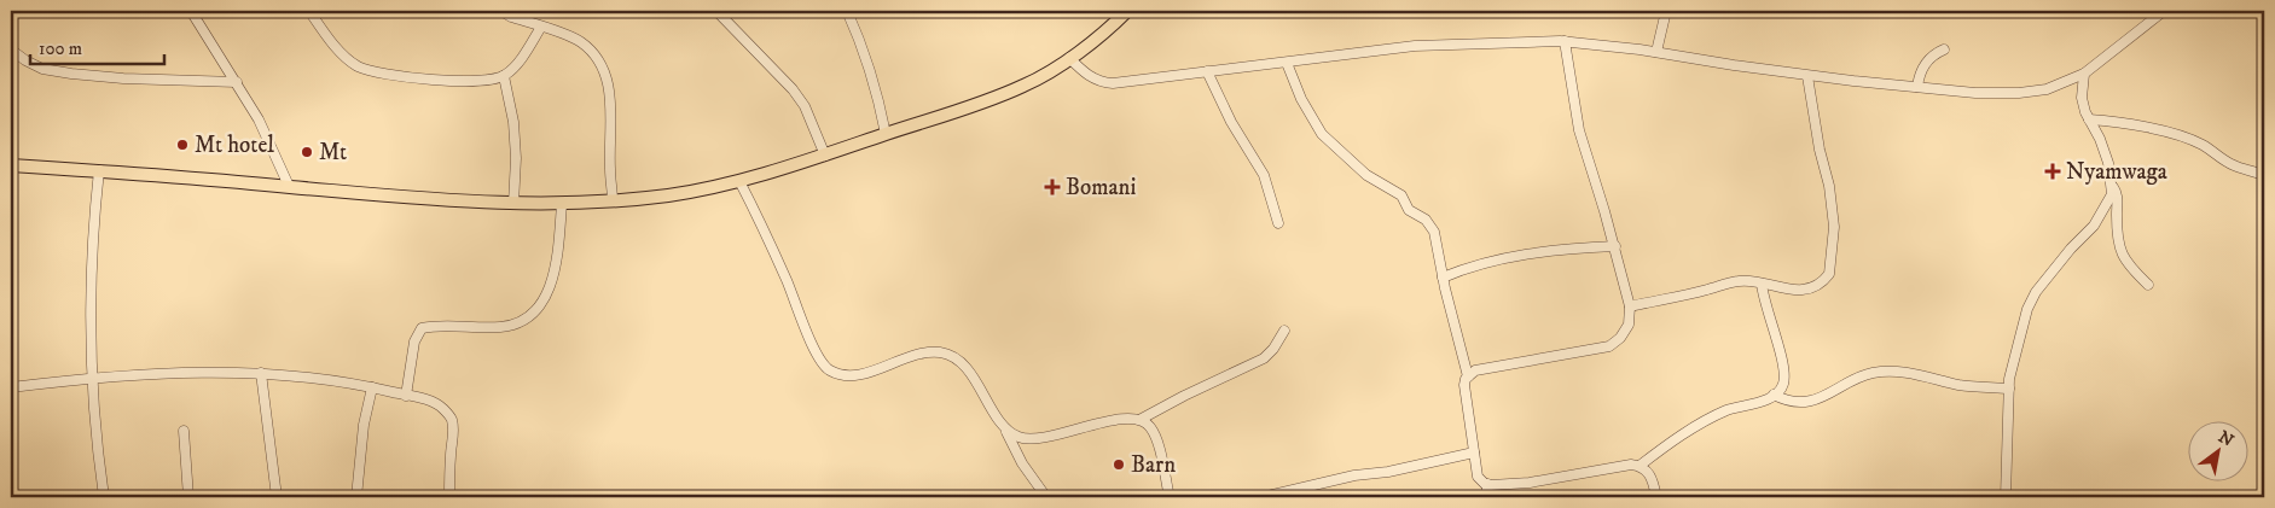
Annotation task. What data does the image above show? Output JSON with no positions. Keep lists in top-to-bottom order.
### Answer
{
  "places": {
    "other": ["Mt hotel", "Mt", "Barn"],
    "health": ["Nyamwaga", "Bomani"]
  },
  "scale_bar": "100 m",
  "north": "top right"
}
